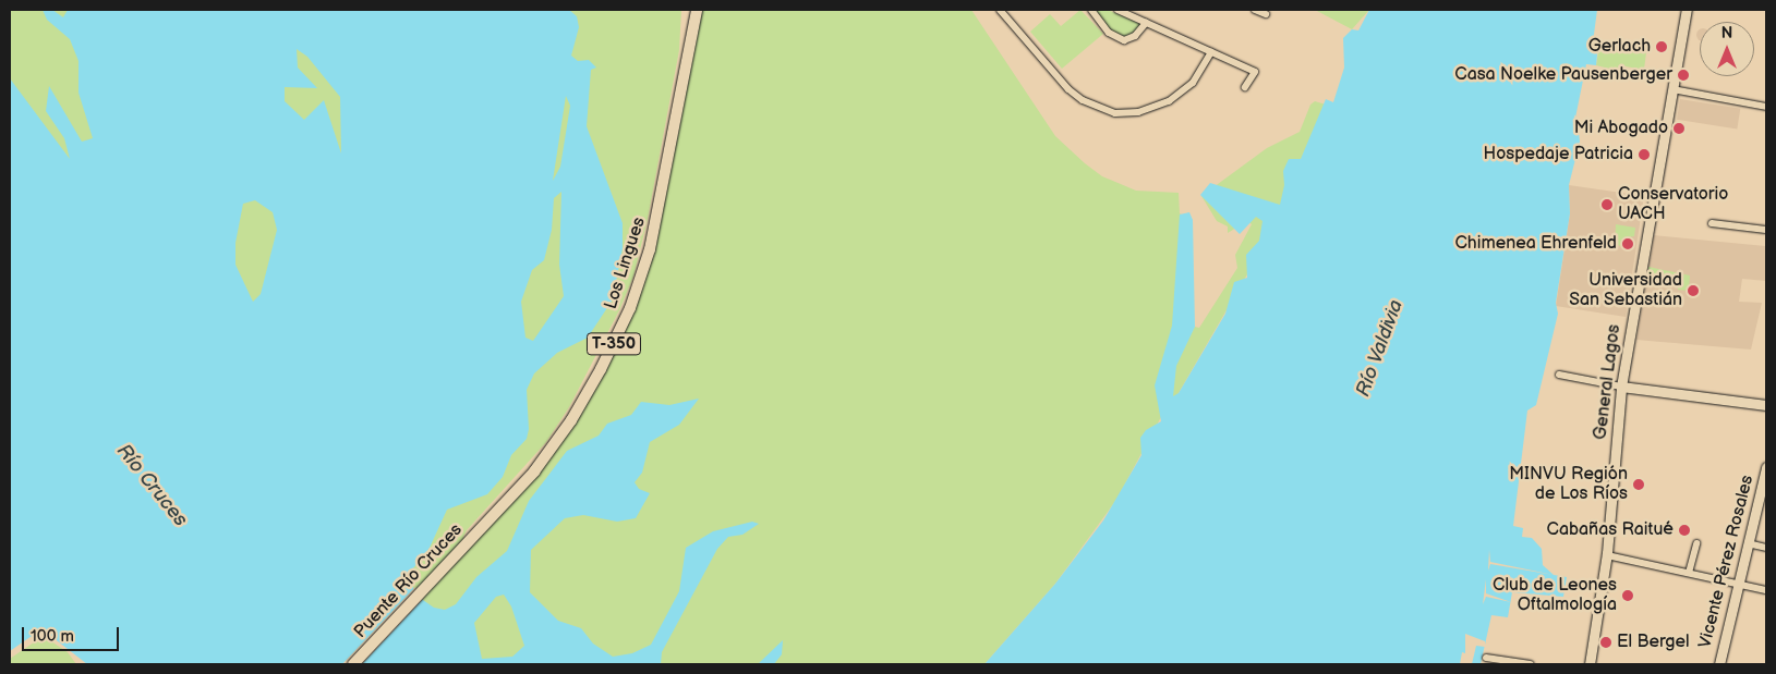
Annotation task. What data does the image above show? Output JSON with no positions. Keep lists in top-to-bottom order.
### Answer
{
  "streets": {
    "main road": [
      "Los Lingues",
      "T-350",
      "General Lagos",
      "Vicente Pérez Rosales",
      "Puente Río Cruces"
    ]
  },
  "crossings": [
    ["Los Lingues", "Puente Río Cruces"]
  ],
  "water": ["Río Valdivia", "Río Cruces"],
  "places": [
    "Gerlach",
    "Casa Noelke Pausenberger",
    "Mi Abogado",
    "Hospedaje Patricia",
    "Conservatorio UACH",
    "Chimenea Ehrenfeld",
    "Universidad San Sebastián",
    "MINVU Región de Los Ríos",
    "Cabañas Raitué",
    "Club de Leones Oftalmología",
    "El Bergel"
  ],
  "scale_bar": "100 m",
  "north": "top"
}
